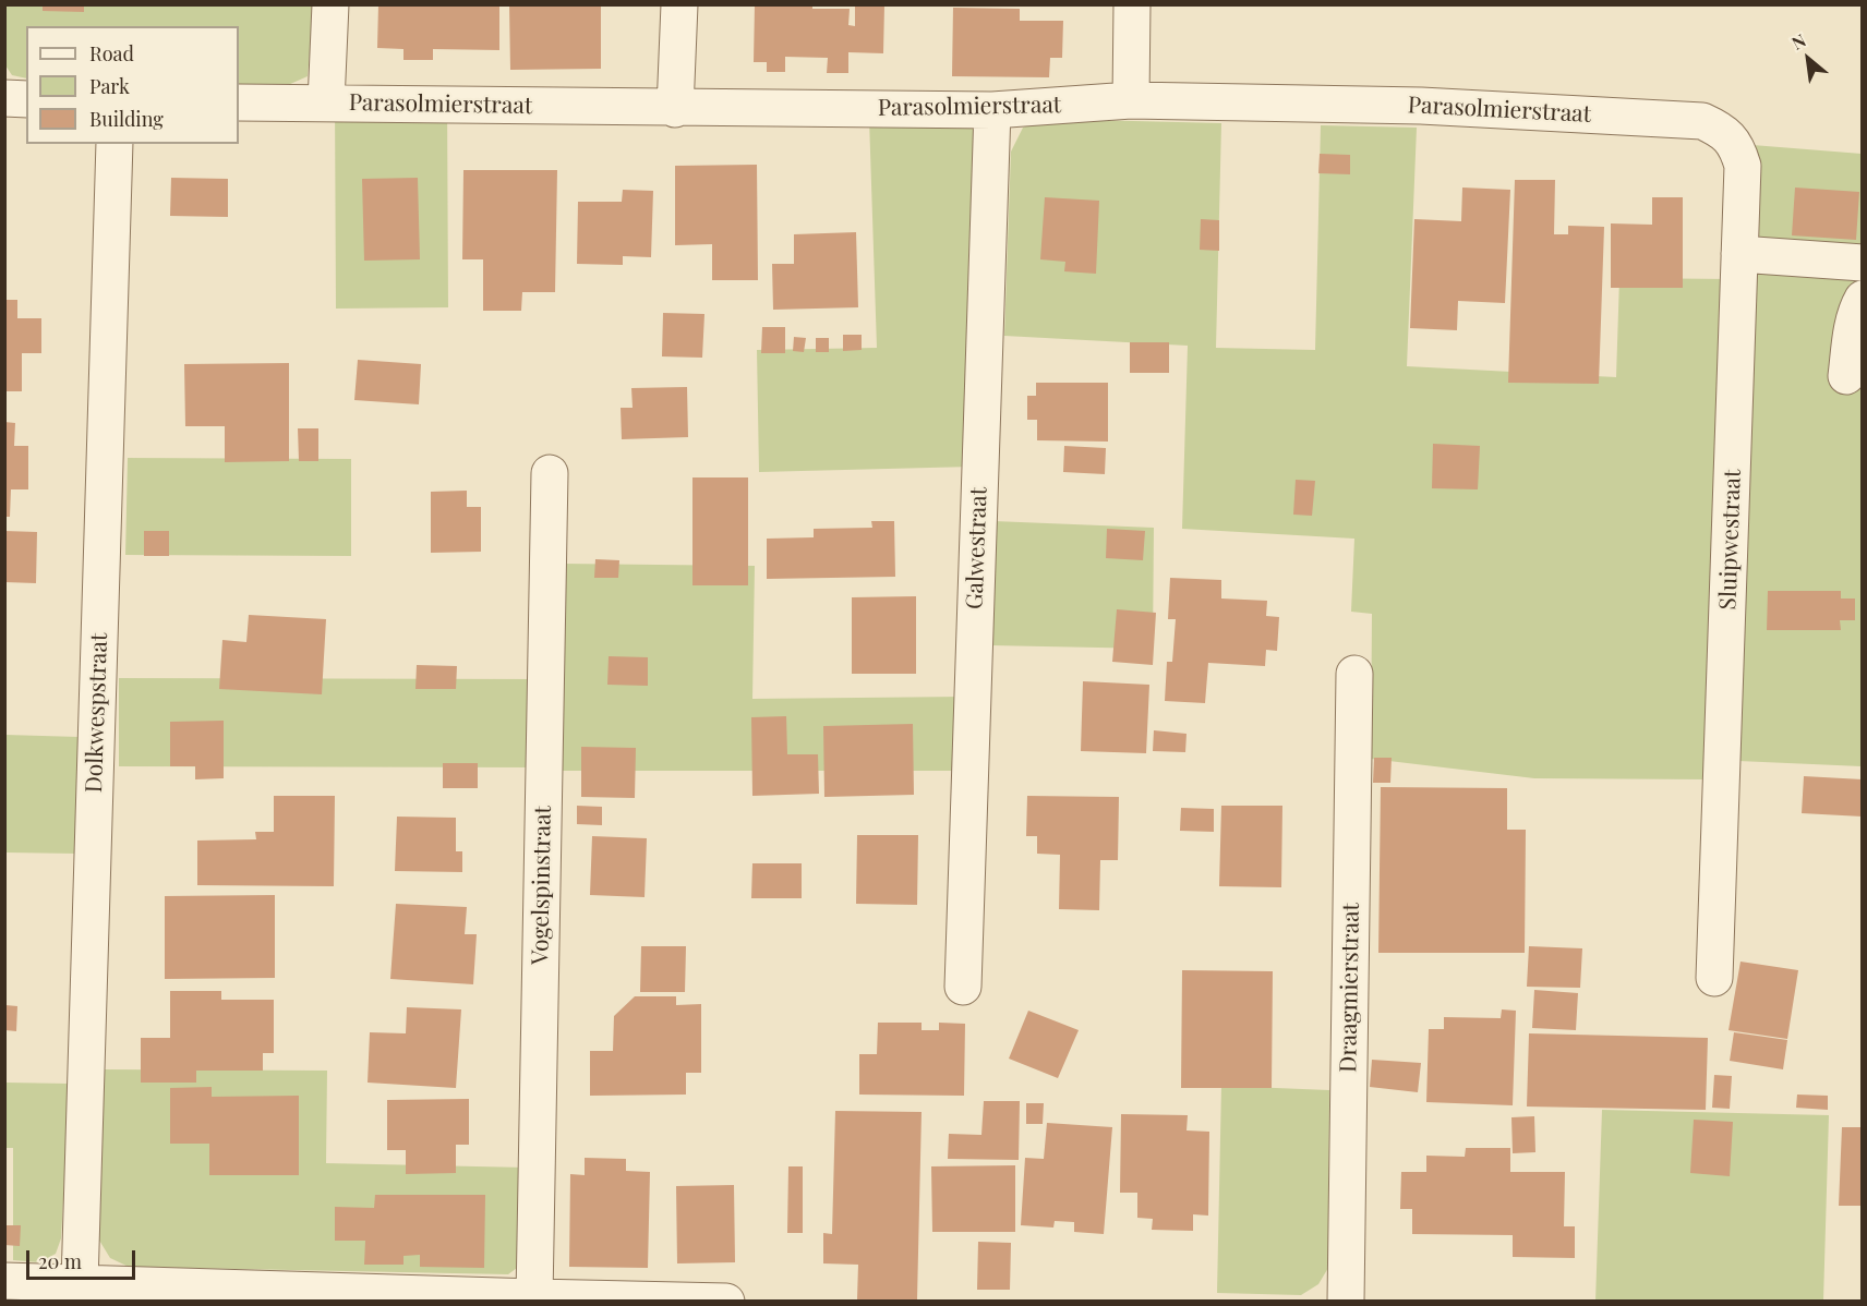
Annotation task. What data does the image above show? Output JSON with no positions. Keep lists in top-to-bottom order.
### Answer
{
  "streets": {
    "street": [
      "Parasolmierstraat",
      "Sluipwestraat",
      "Galwestraat",
      "Dolkwespstraat",
      "Vogelspinstraat",
      "Draagmierstraat"
    ]
  },
  "crossings": [
    ["Parasolmierstraat", "Sluipwestraat"],
    ["Parasolmierstraat", "Galwestraat"]
  ],
  "legend": ["Road", "Park", "Building"],
  "scale_bar": "20 m",
  "north": "top left"
}
